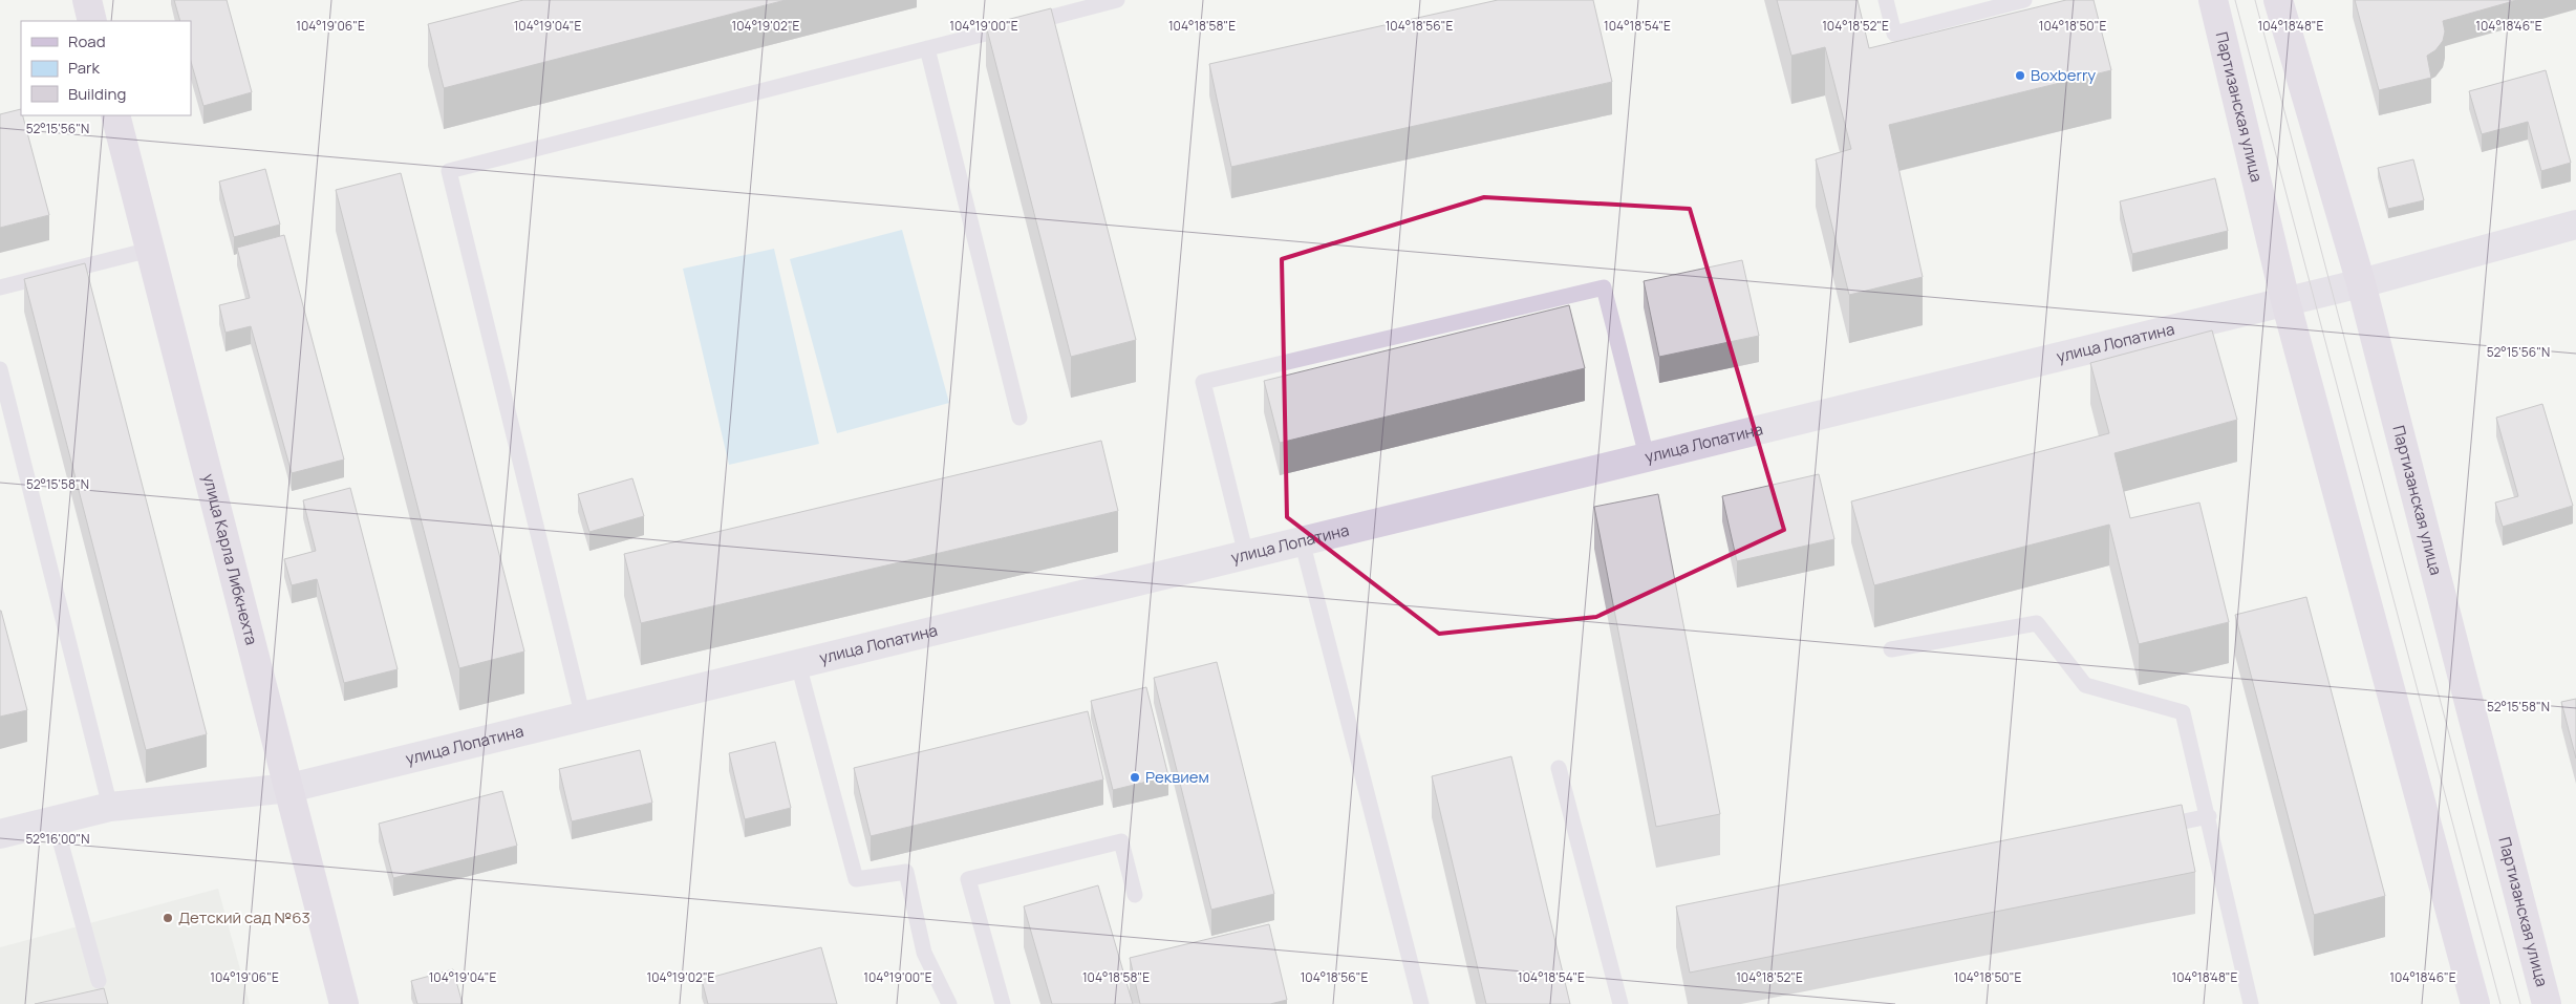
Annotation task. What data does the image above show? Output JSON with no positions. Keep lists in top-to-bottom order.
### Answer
{
  "streets": {
    "street": ["Партизанская улица", "улица Лопатина", "улица Карла Либкнехта"]
  },
  "crossings": [
    ["Партизанская улица", "улица Лопатина"],
    ["улица Лопатина", "улица Карла Либкнехта"]
  ],
  "places": ["Boxberry", "Реквием", "Детский сад №63"],
  "legend": ["Road", "Park", "Building"],
  "coordinates": [
    "104°19'06\"E",
    "104°19'04\"E",
    "104°19'02\"E",
    "104°19'00\"E",
    "104°18'58\"E",
    "104°18'56\"E",
    "104°18'54\"E",
    "104°18'52\"E",
    "104°18'50\"E",
    "104°18'48\"E",
    "104°18'46\"E",
    "52°15'56\"N",
    "52°15'58\"N",
    "52°16'00\"N"
  ]
}
